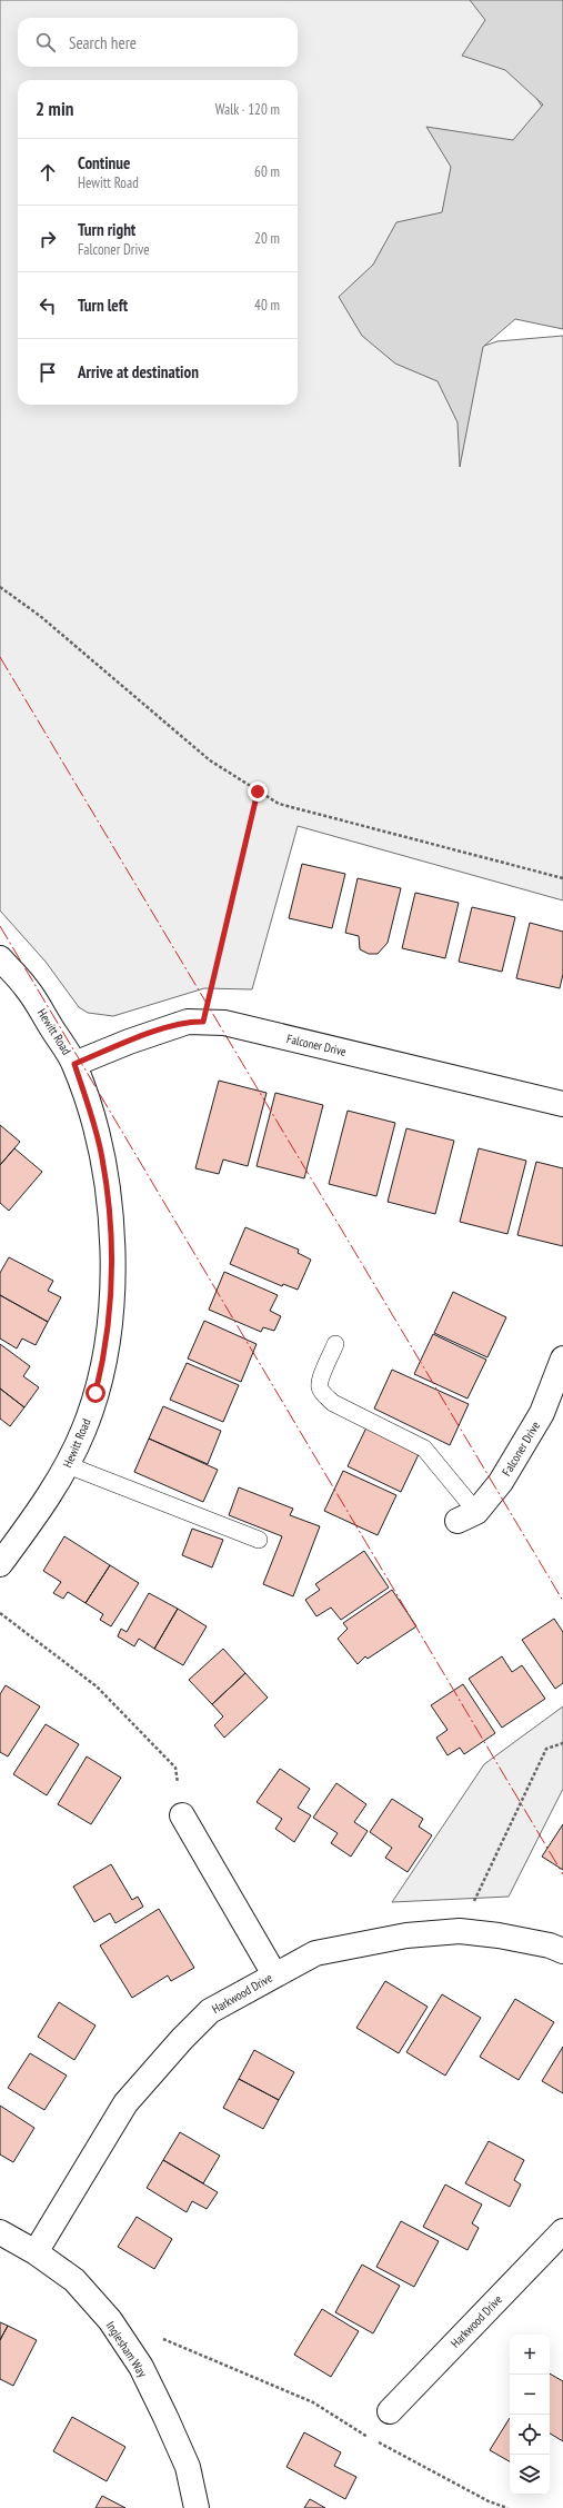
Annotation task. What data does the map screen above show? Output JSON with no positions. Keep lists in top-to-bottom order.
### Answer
{
  "streets": {
    "street": [
      "Hewitt Road",
      "Falconer Drive",
      "Harkwood Drive",
      "Inglesham Way"
    ]
  },
  "crossings": [
    ["Hewitt Road", "Falconer Drive"],
    ["Harkwood Drive", "Inglesham Way"]
  ],
  "page": {
    "search": "Search here",
    "heading": ["2 min", "Walk · 120 m"],
    "list": [
      ["Continue", "Hewitt Road", "60 m"],
      ["Turn right", "Falconer Drive", "20 m"],
      ["Turn left", "40 m"],
      "Arrive at destination"
    ],
    "map_buttons": ["+", "−"]
  }
}
